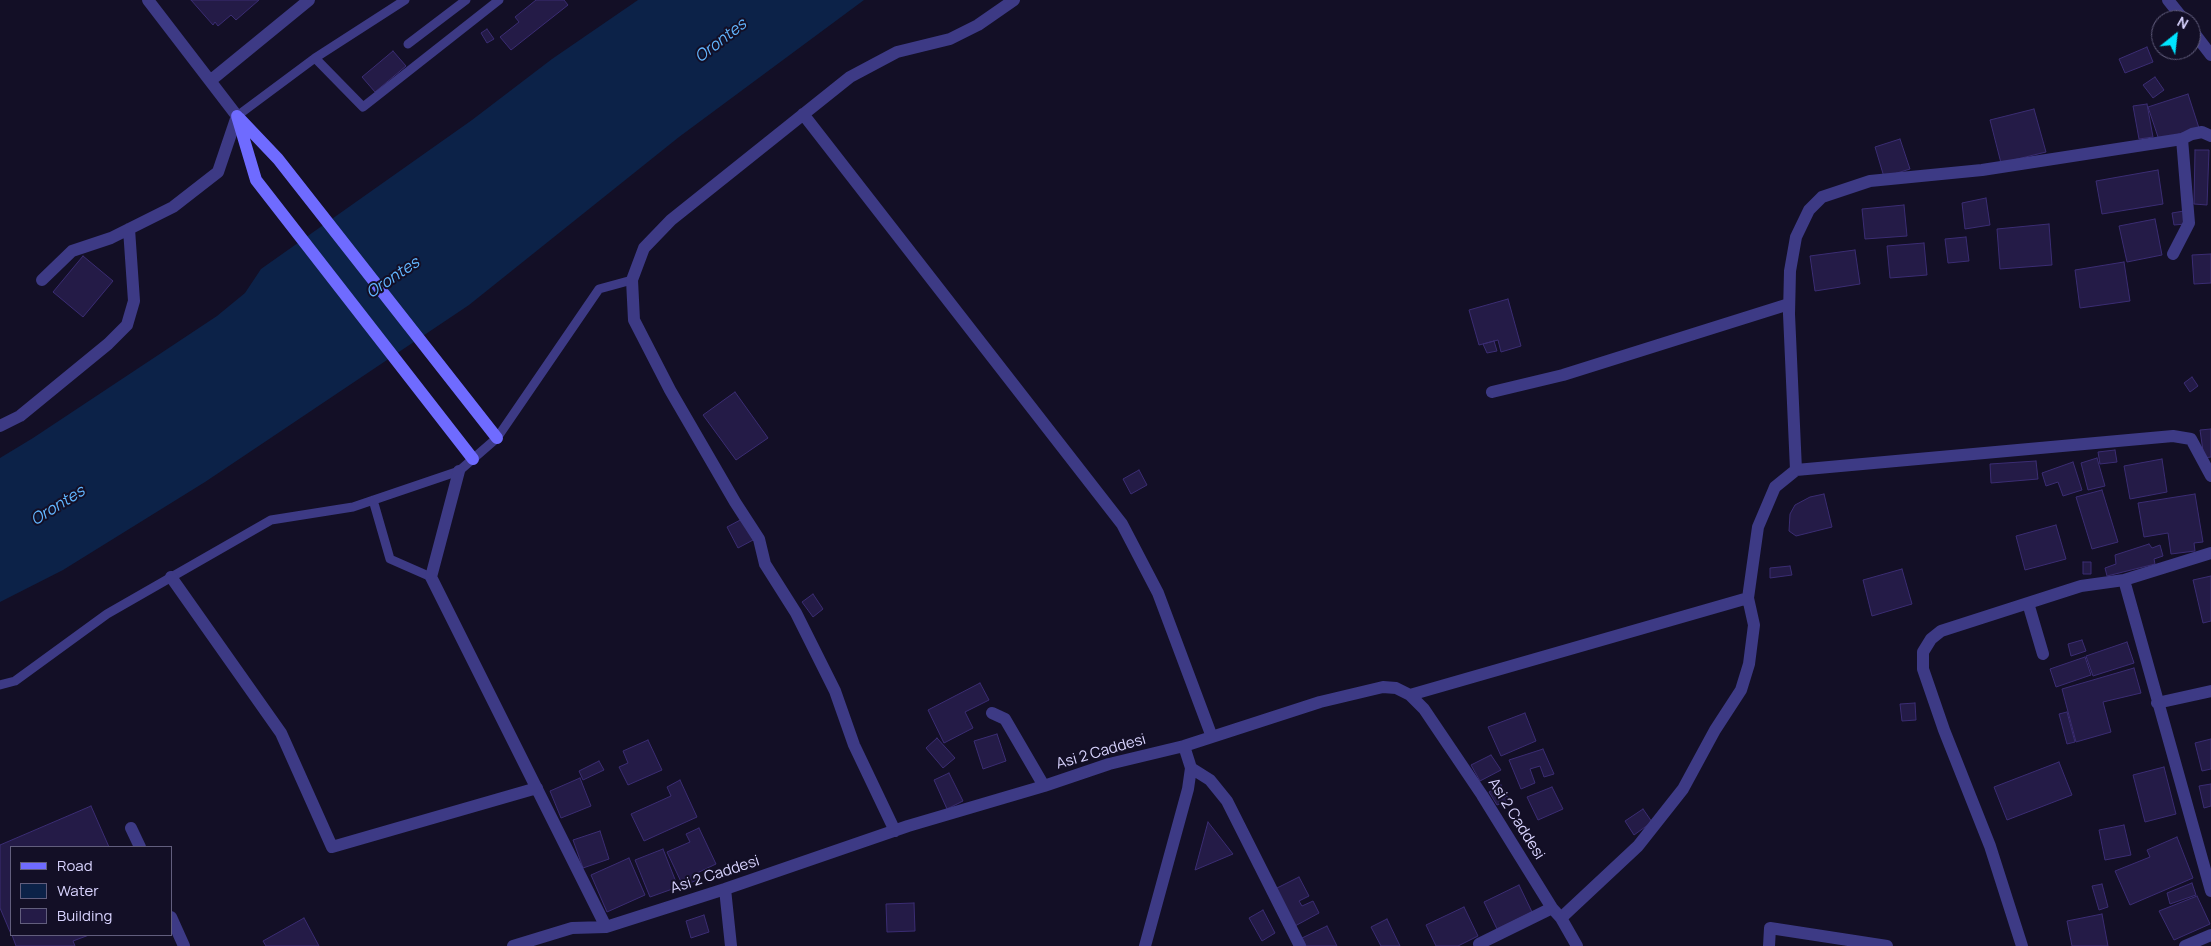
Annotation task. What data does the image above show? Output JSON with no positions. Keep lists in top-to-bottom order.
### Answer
{
  "streets": {
    "street": ["Asi 2 Caddesi"]
  },
  "water": ["Orontes"],
  "legend": ["Road", "Water", "Building"],
  "north": "top right"
}
